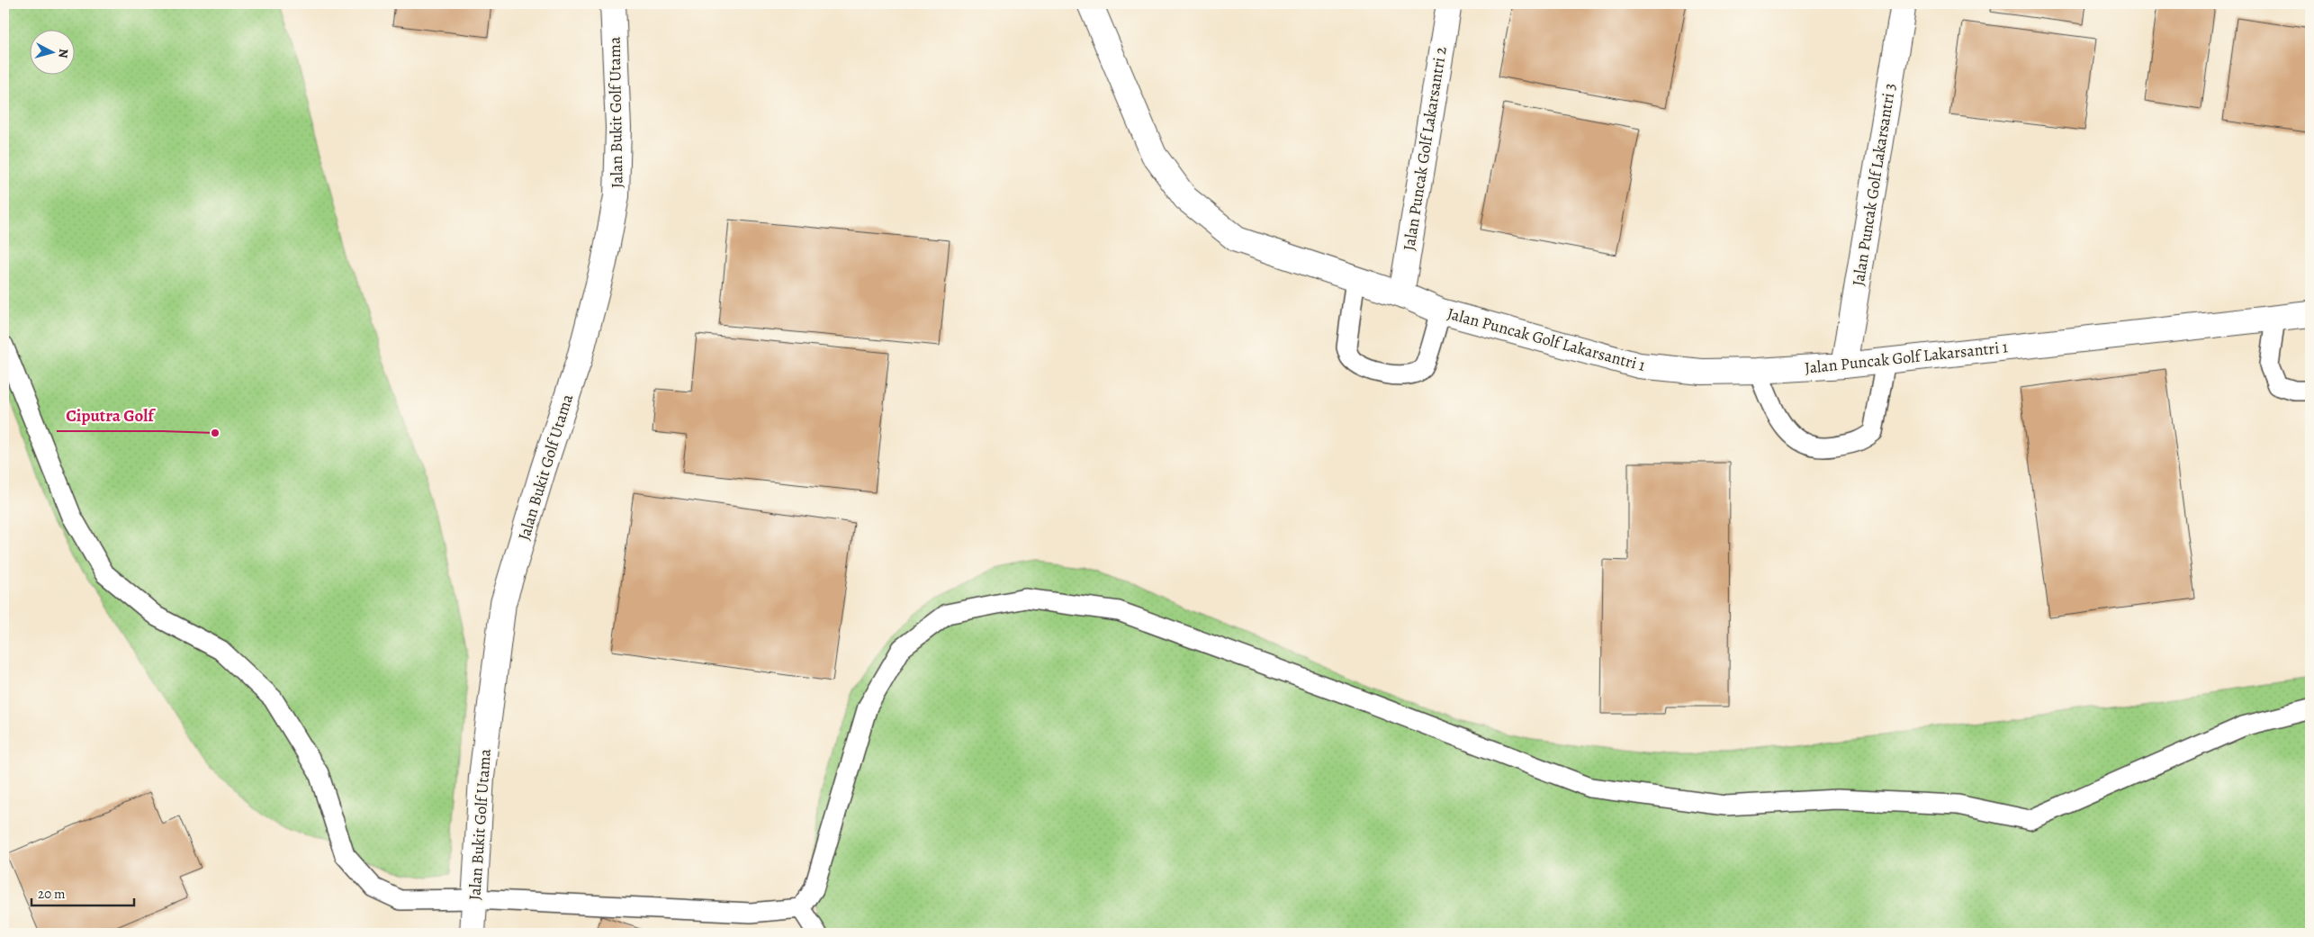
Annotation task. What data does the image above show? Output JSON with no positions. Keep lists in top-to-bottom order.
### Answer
{
  "streets": {
    "street": [
      "Jalan Bukit Golf Utama",
      "Jalan Puncak Golf Lakarsantri 2",
      "Jalan Puncak Golf Lakarsantri 3",
      "Jalan Puncak Golf Lakarsantri 1"
    ]
  },
  "crossings": [
    ["Jalan Puncak Golf Lakarsantri 2", "Jalan Puncak Golf Lakarsantri 1"],
    ["Jalan Puncak Golf Lakarsantri 3", "Jalan Puncak Golf Lakarsantri 1"]
  ],
  "places": ["Ciputra Golf"],
  "scale_bar": "20 m",
  "north": "right"
}
